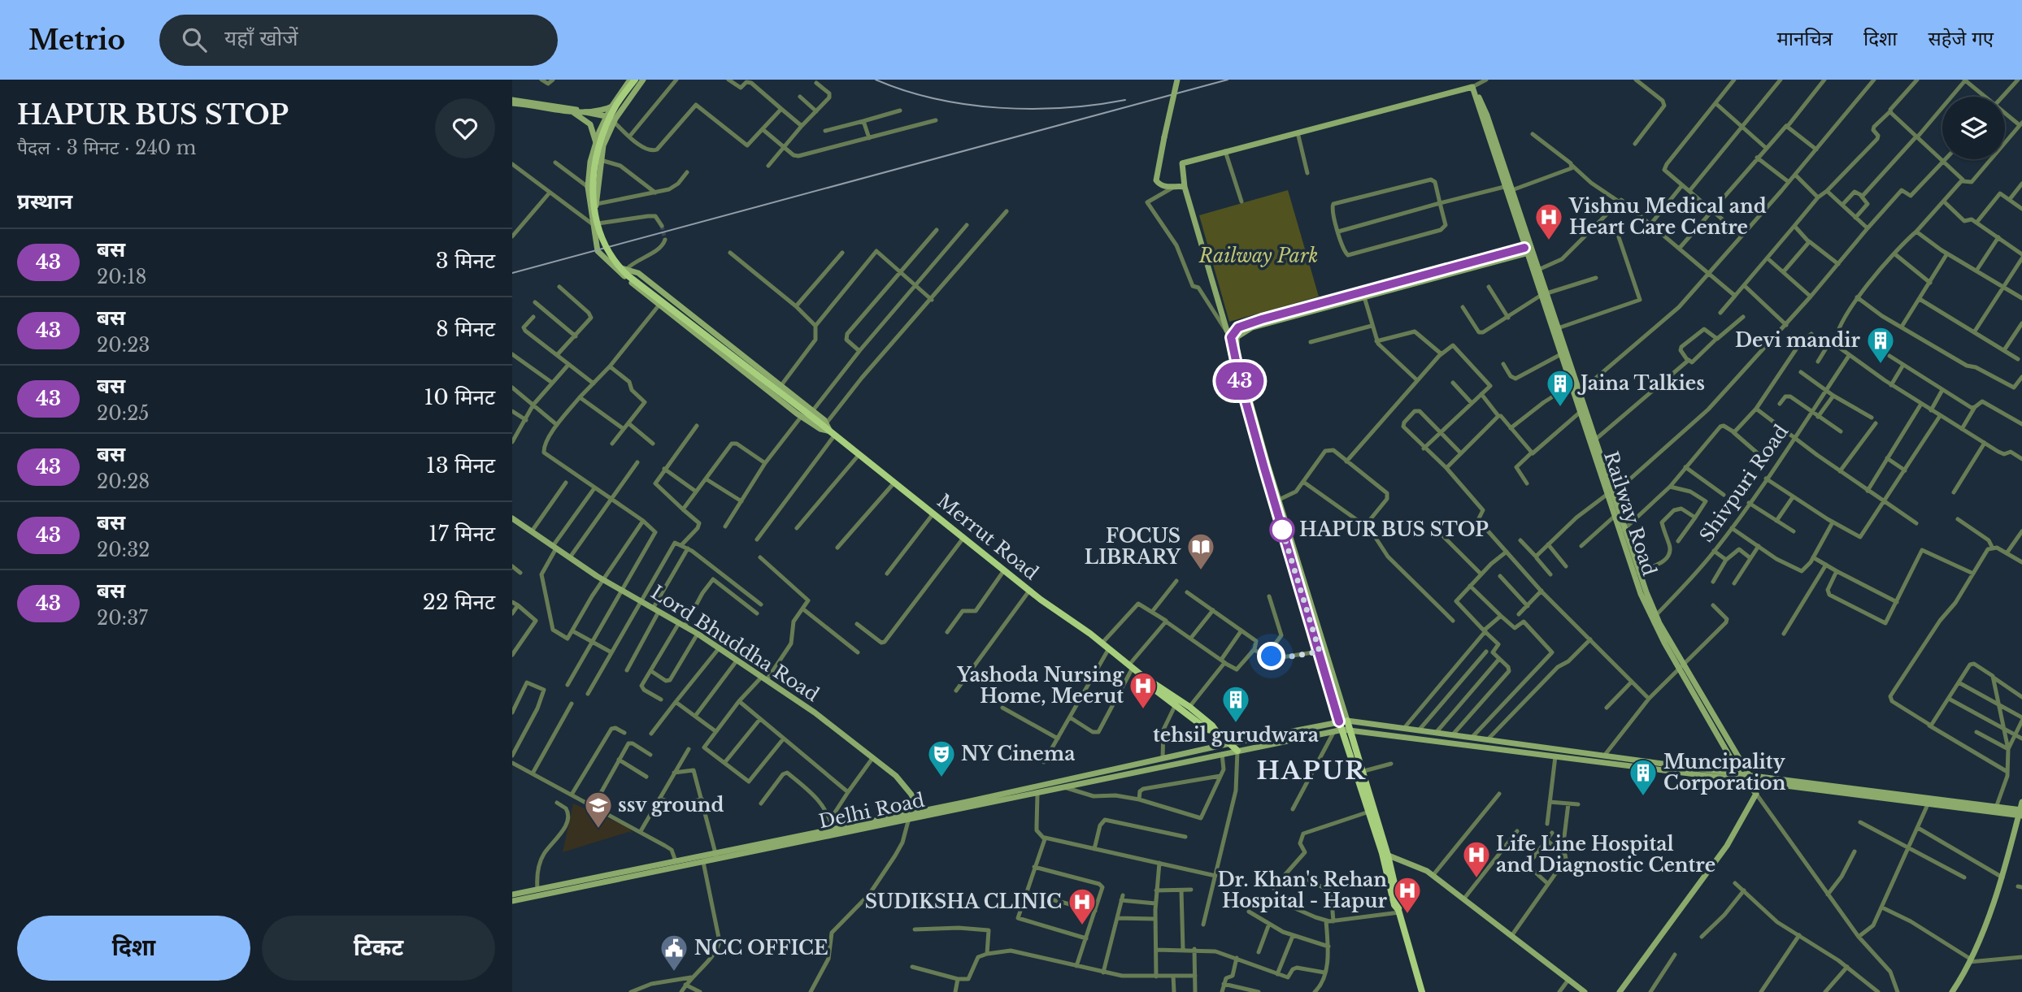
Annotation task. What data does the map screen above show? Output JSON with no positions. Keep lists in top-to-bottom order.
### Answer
{
  "streets": {
    "main road": ["Merrut Road"],
    "street": [
      "Shivpuri Road",
      "Railway Road",
      "Lord Bhuddha Road",
      "Delhi Road"
    ]
  },
  "crossings": [
    ["Shivpuri Road", "Railway Road"],
    ["Railway Road", "Delhi Road"],
    ["Merrut Road", "Delhi Road"],
    ["Lord Bhuddha Road", "Delhi Road"]
  ],
  "districts": ["HAPUR"],
  "parks": ["Railway Park"],
  "places": {
    "hospital": [
      "Vishnu Medical and Heart Care Centre",
      "Yashoda Nursing Home, Meerut",
      "Life Line Hospital and Diagnostic Centre",
      "Dr. Khan's Rehan Hospital - Hapur",
      "SUDIKSHA CLINIC"
    ],
    "building": [
      "Devi mandir",
      "Jaina Talkies",
      "tehsil gurudwara",
      "Muncipality Corporation"
    ],
    "other": ["HAPUR BUS STOP"],
    "library": ["FOCUS LIBRARY"],
    "theatre": ["NY Cinema"],
    "school or university": ["ssv ground"],
    "public building": ["NCC OFFICE"]
  },
  "lines": ["bus line 43"],
  "page": {
    "header": "Metrio",
    "search": "यहाँ खोजें",
    "nav": ["मानचित्र", "दिशा", "सहेजे गए"],
    "heading": [
      ["HAPUR BUS STOP", "पैदल · 3 मिनट · 240 m"],
      "प्रस्थान"
    ],
    "on_map": "43",
    "list": [
      {
        "mark": "43",
        "name": "बस",
        "note": "20:18",
        "value": "3 मिनट"
      },
      {
        "mark": "43",
        "name": "बस",
        "note": "20:23",
        "value": "8 मिनट"
      },
      {
        "mark": "43",
        "name": "बस",
        "note": "20:25",
        "value": "10 मिनट"
      },
      {
        "mark": "43",
        "name": "बस",
        "note": "20:28",
        "value": "13 मिनट"
      },
      {
        "mark": "43",
        "name": "बस",
        "note": "20:32",
        "value": "17 मिनट"
      },
      {
        "mark": "43",
        "name": "बस",
        "note": "20:37",
        "value": "22 मिनट"
      }
    ],
    "buttons": ["दिशा", "टिकट"]
  }
}
